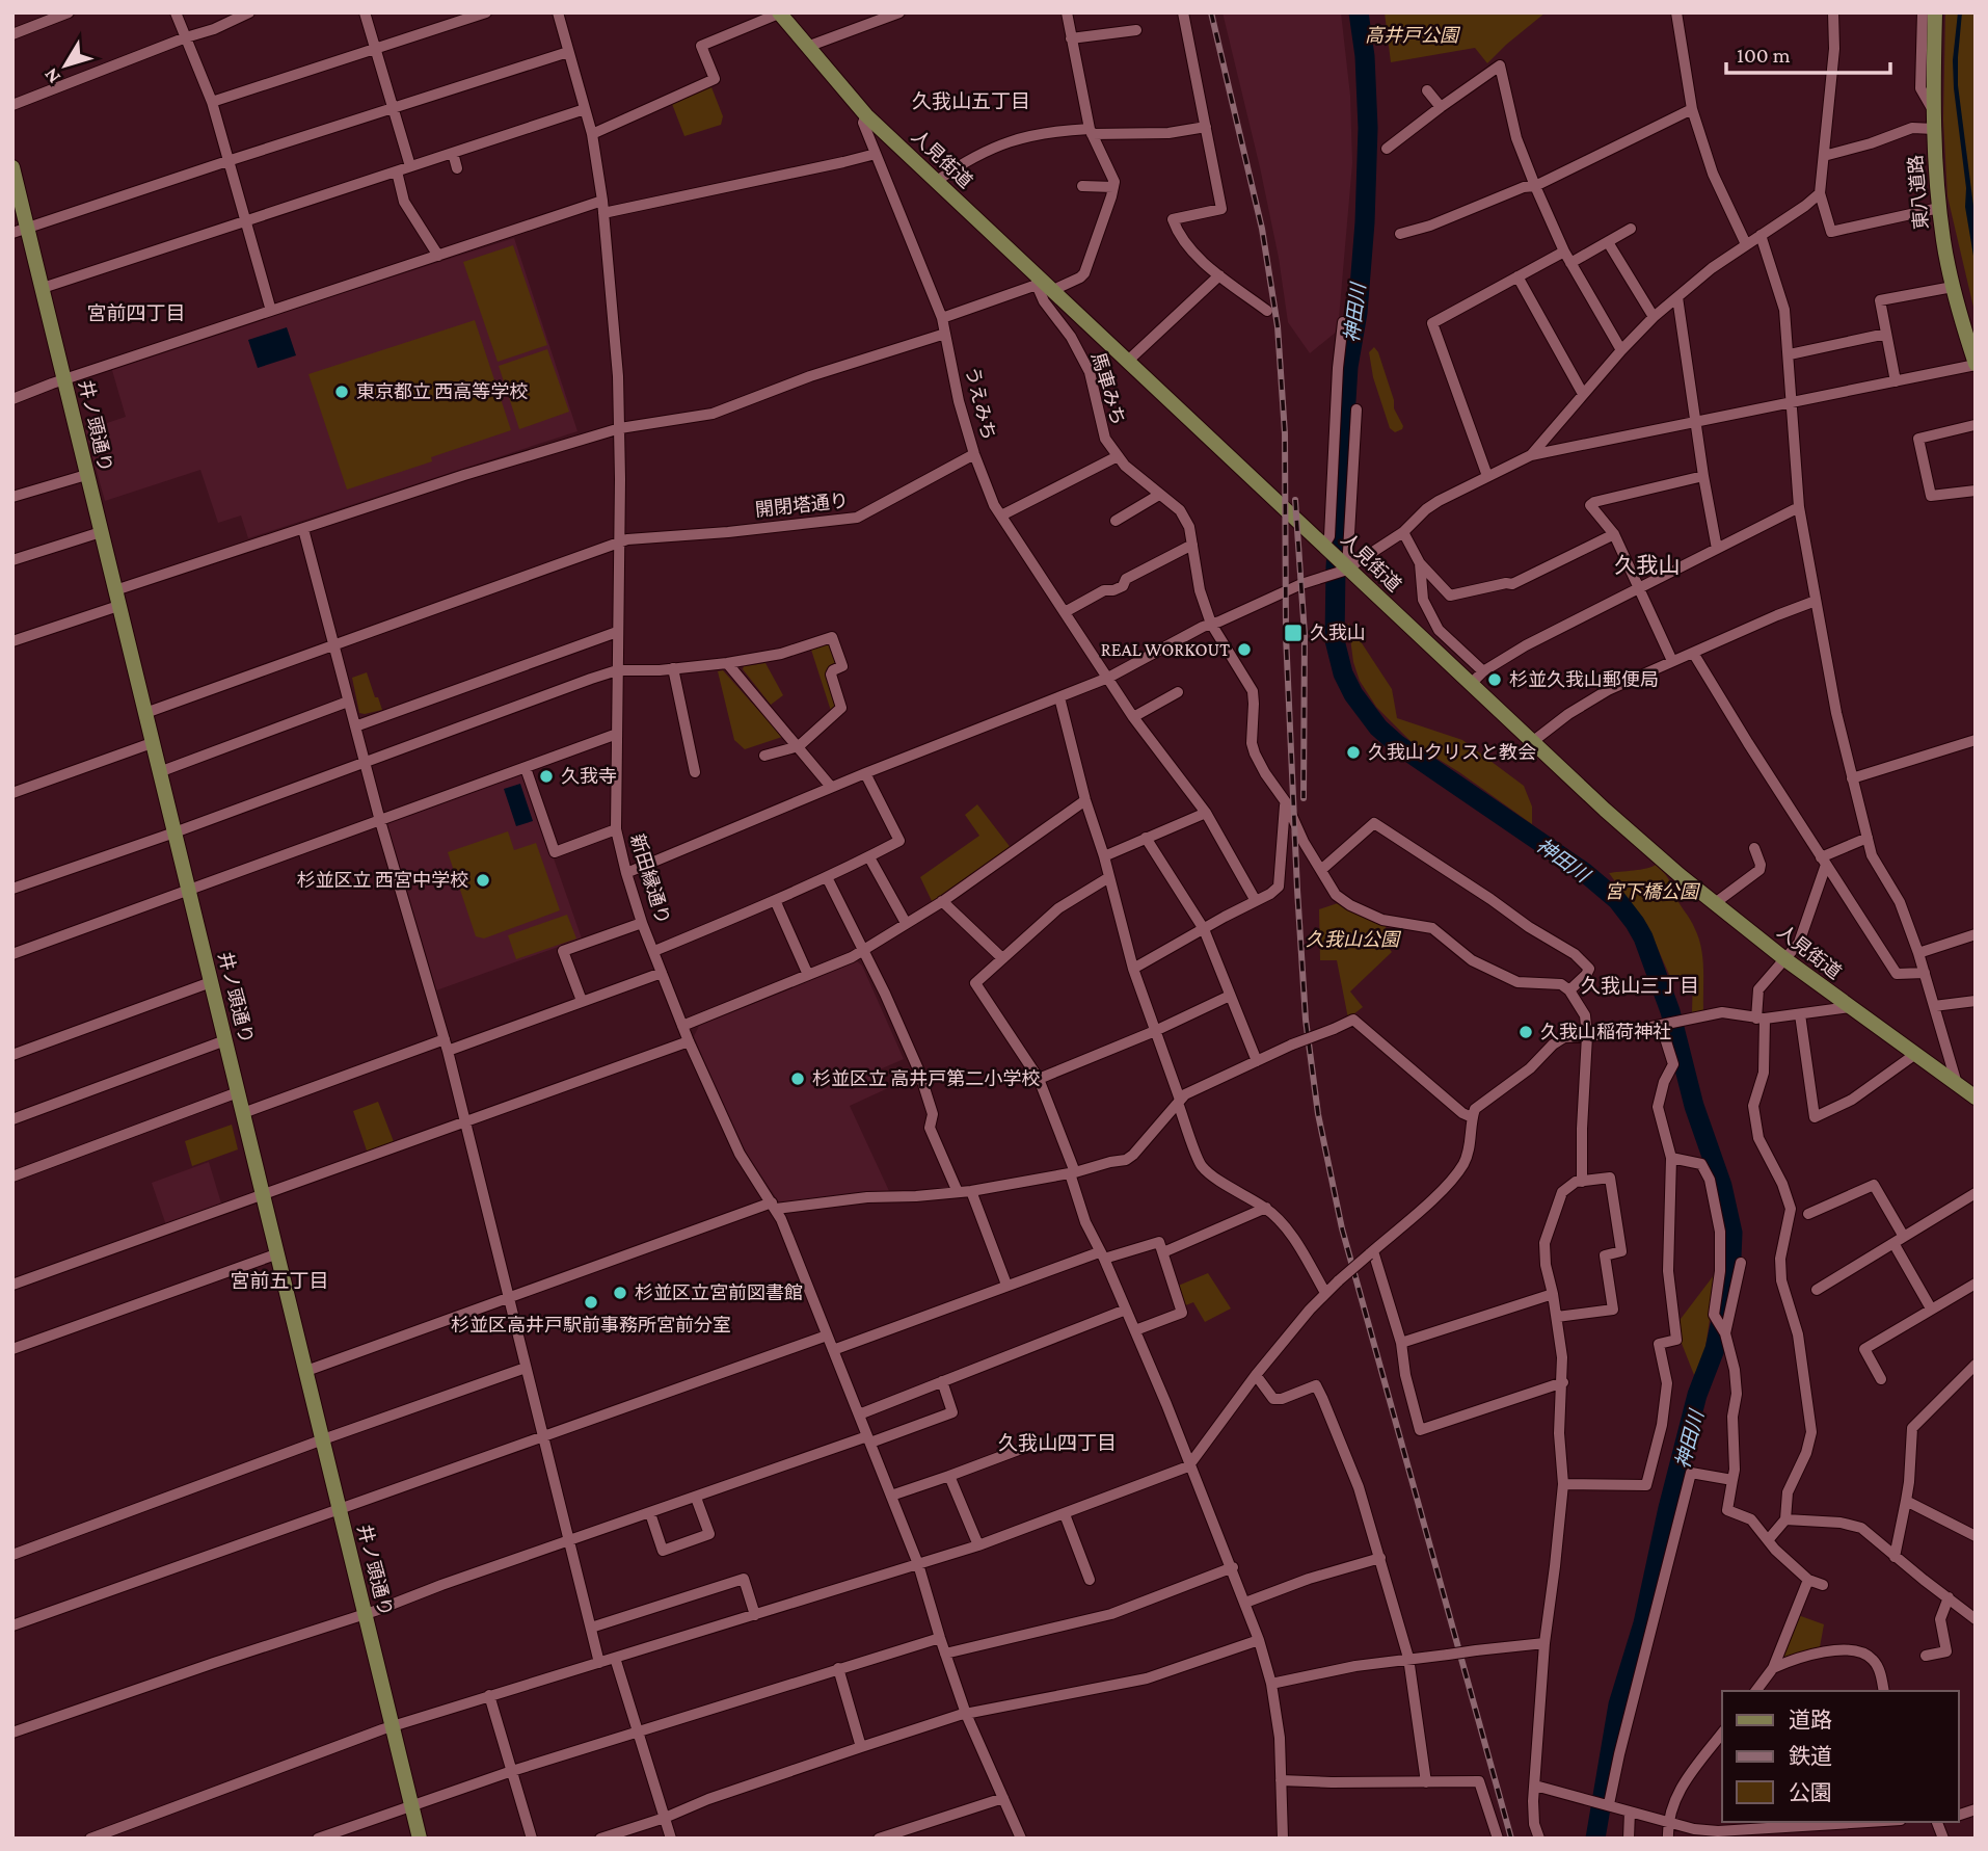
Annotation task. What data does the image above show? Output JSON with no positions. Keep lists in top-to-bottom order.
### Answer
{
  "streets": {
    "main road": ["人見街道", "東八道路", "井ノ頭通り"],
    "street": [
      "馬車みち",
      "うえみち",
      "開閉塔通り",
      "新田縁通り"
    ]
  },
  "crossings": [
    ["人見街道", "馬車みち"],
    ["人見街道", "うえみち"],
    ["うえみち", "開閉塔通り"],
    ["井ノ頭通り", "開閉塔通り"],
    ["開閉塔通り", "新田縁通り"]
  ],
  "districts": [
    "久我山五丁目",
    "宮前四丁目",
    "久我山",
    "久我山三丁目",
    "宮前五丁目",
    "久我山四丁目"
  ],
  "water": ["神田川"],
  "parks": ["高井戸公園", "宮下橋公園", "久我山公園"],
  "places": {
    "other": [
      "東京都立 西高等学校",
      "REAL WORKOUT",
      "杉並久我山郵便局",
      "久我山クリスと教会",
      "久我寺",
      "杉並区立 西宮中学校",
      "久我山稲荷神社",
      "杉並区立 高井戸第二小学校",
      "杉並区立宮前図書館",
      "杉並区高井戸駅前事務所宮前分室"
    ],
    "transit": ["久我山"]
  },
  "legend": ["道路", "鉄道", "公園"],
  "scale_bar": "100 m",
  "north": "bottom left"
}
